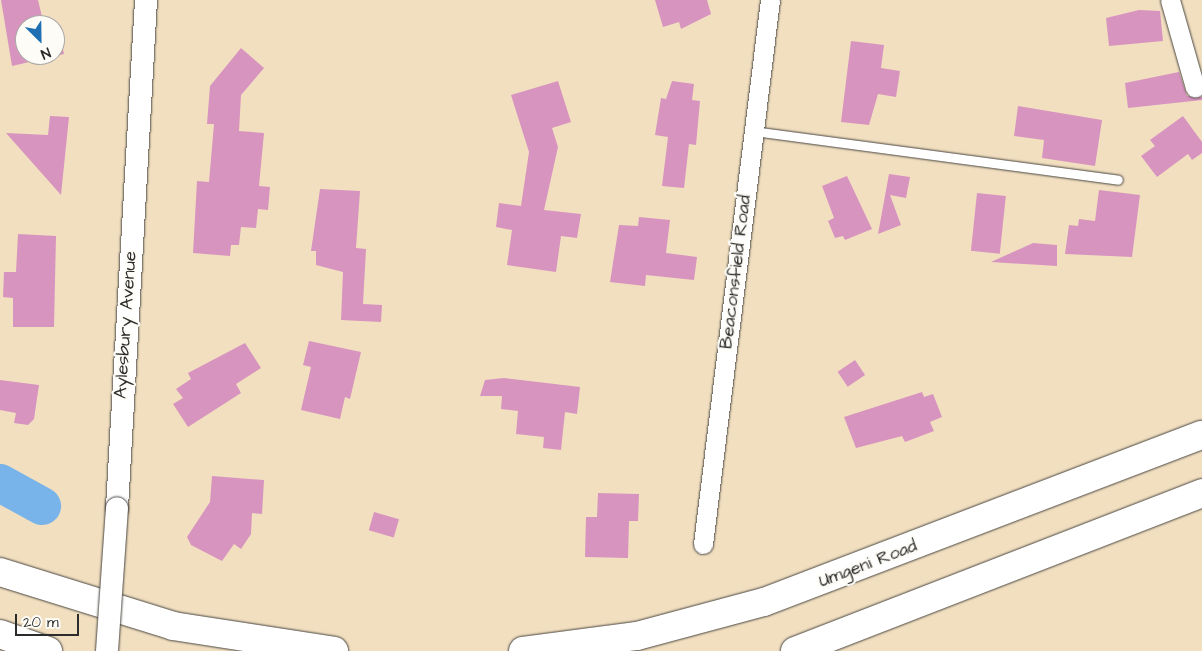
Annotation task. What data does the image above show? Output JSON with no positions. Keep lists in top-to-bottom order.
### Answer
{
  "streets": {
    "highway": ["Umgeni Road"],
    "street": ["Beaconsfield Road", "Aylesbury Avenue"]
  },
  "scale_bar": "20 m",
  "north": "bottom right"
}
